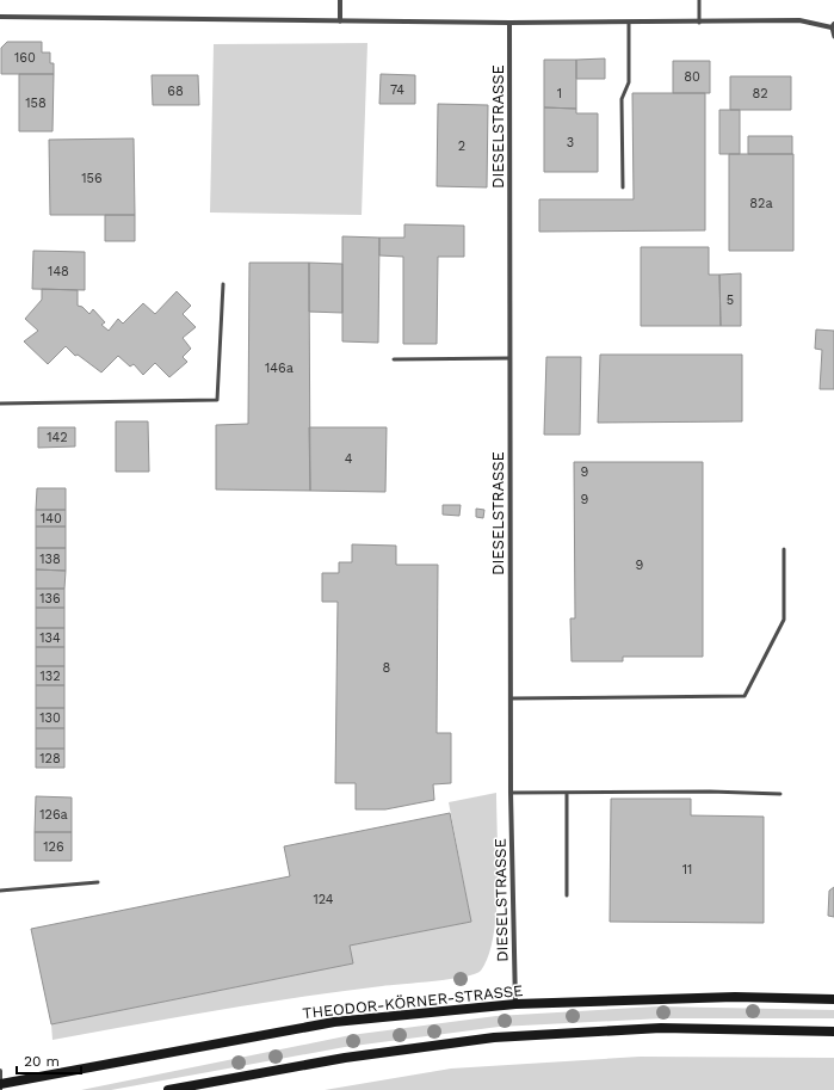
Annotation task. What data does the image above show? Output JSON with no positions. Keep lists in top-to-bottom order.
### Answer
{
  "streets": {
    "main road": ["THEODOR-KÖRNER-STRASSE"],
    "street": ["DIESELSTRASSE"]
  },
  "crossings": [
    ["DIESELSTRASSE", "THEODOR-KÖRNER-STRASSE"]
  ],
  "house_numbers": [
    "160",
    "80",
    "74",
    "68",
    "1",
    "82",
    "158",
    "3",
    "2",
    "156",
    "82a",
    "148",
    "5",
    "146a",
    "142",
    "4",
    "9",
    "9",
    "140",
    "138",
    "9",
    "136",
    "134",
    "8",
    "132",
    "130",
    "128",
    "126a",
    "126",
    "11",
    "124"
  ],
  "scale_bar": "20 m"
}
